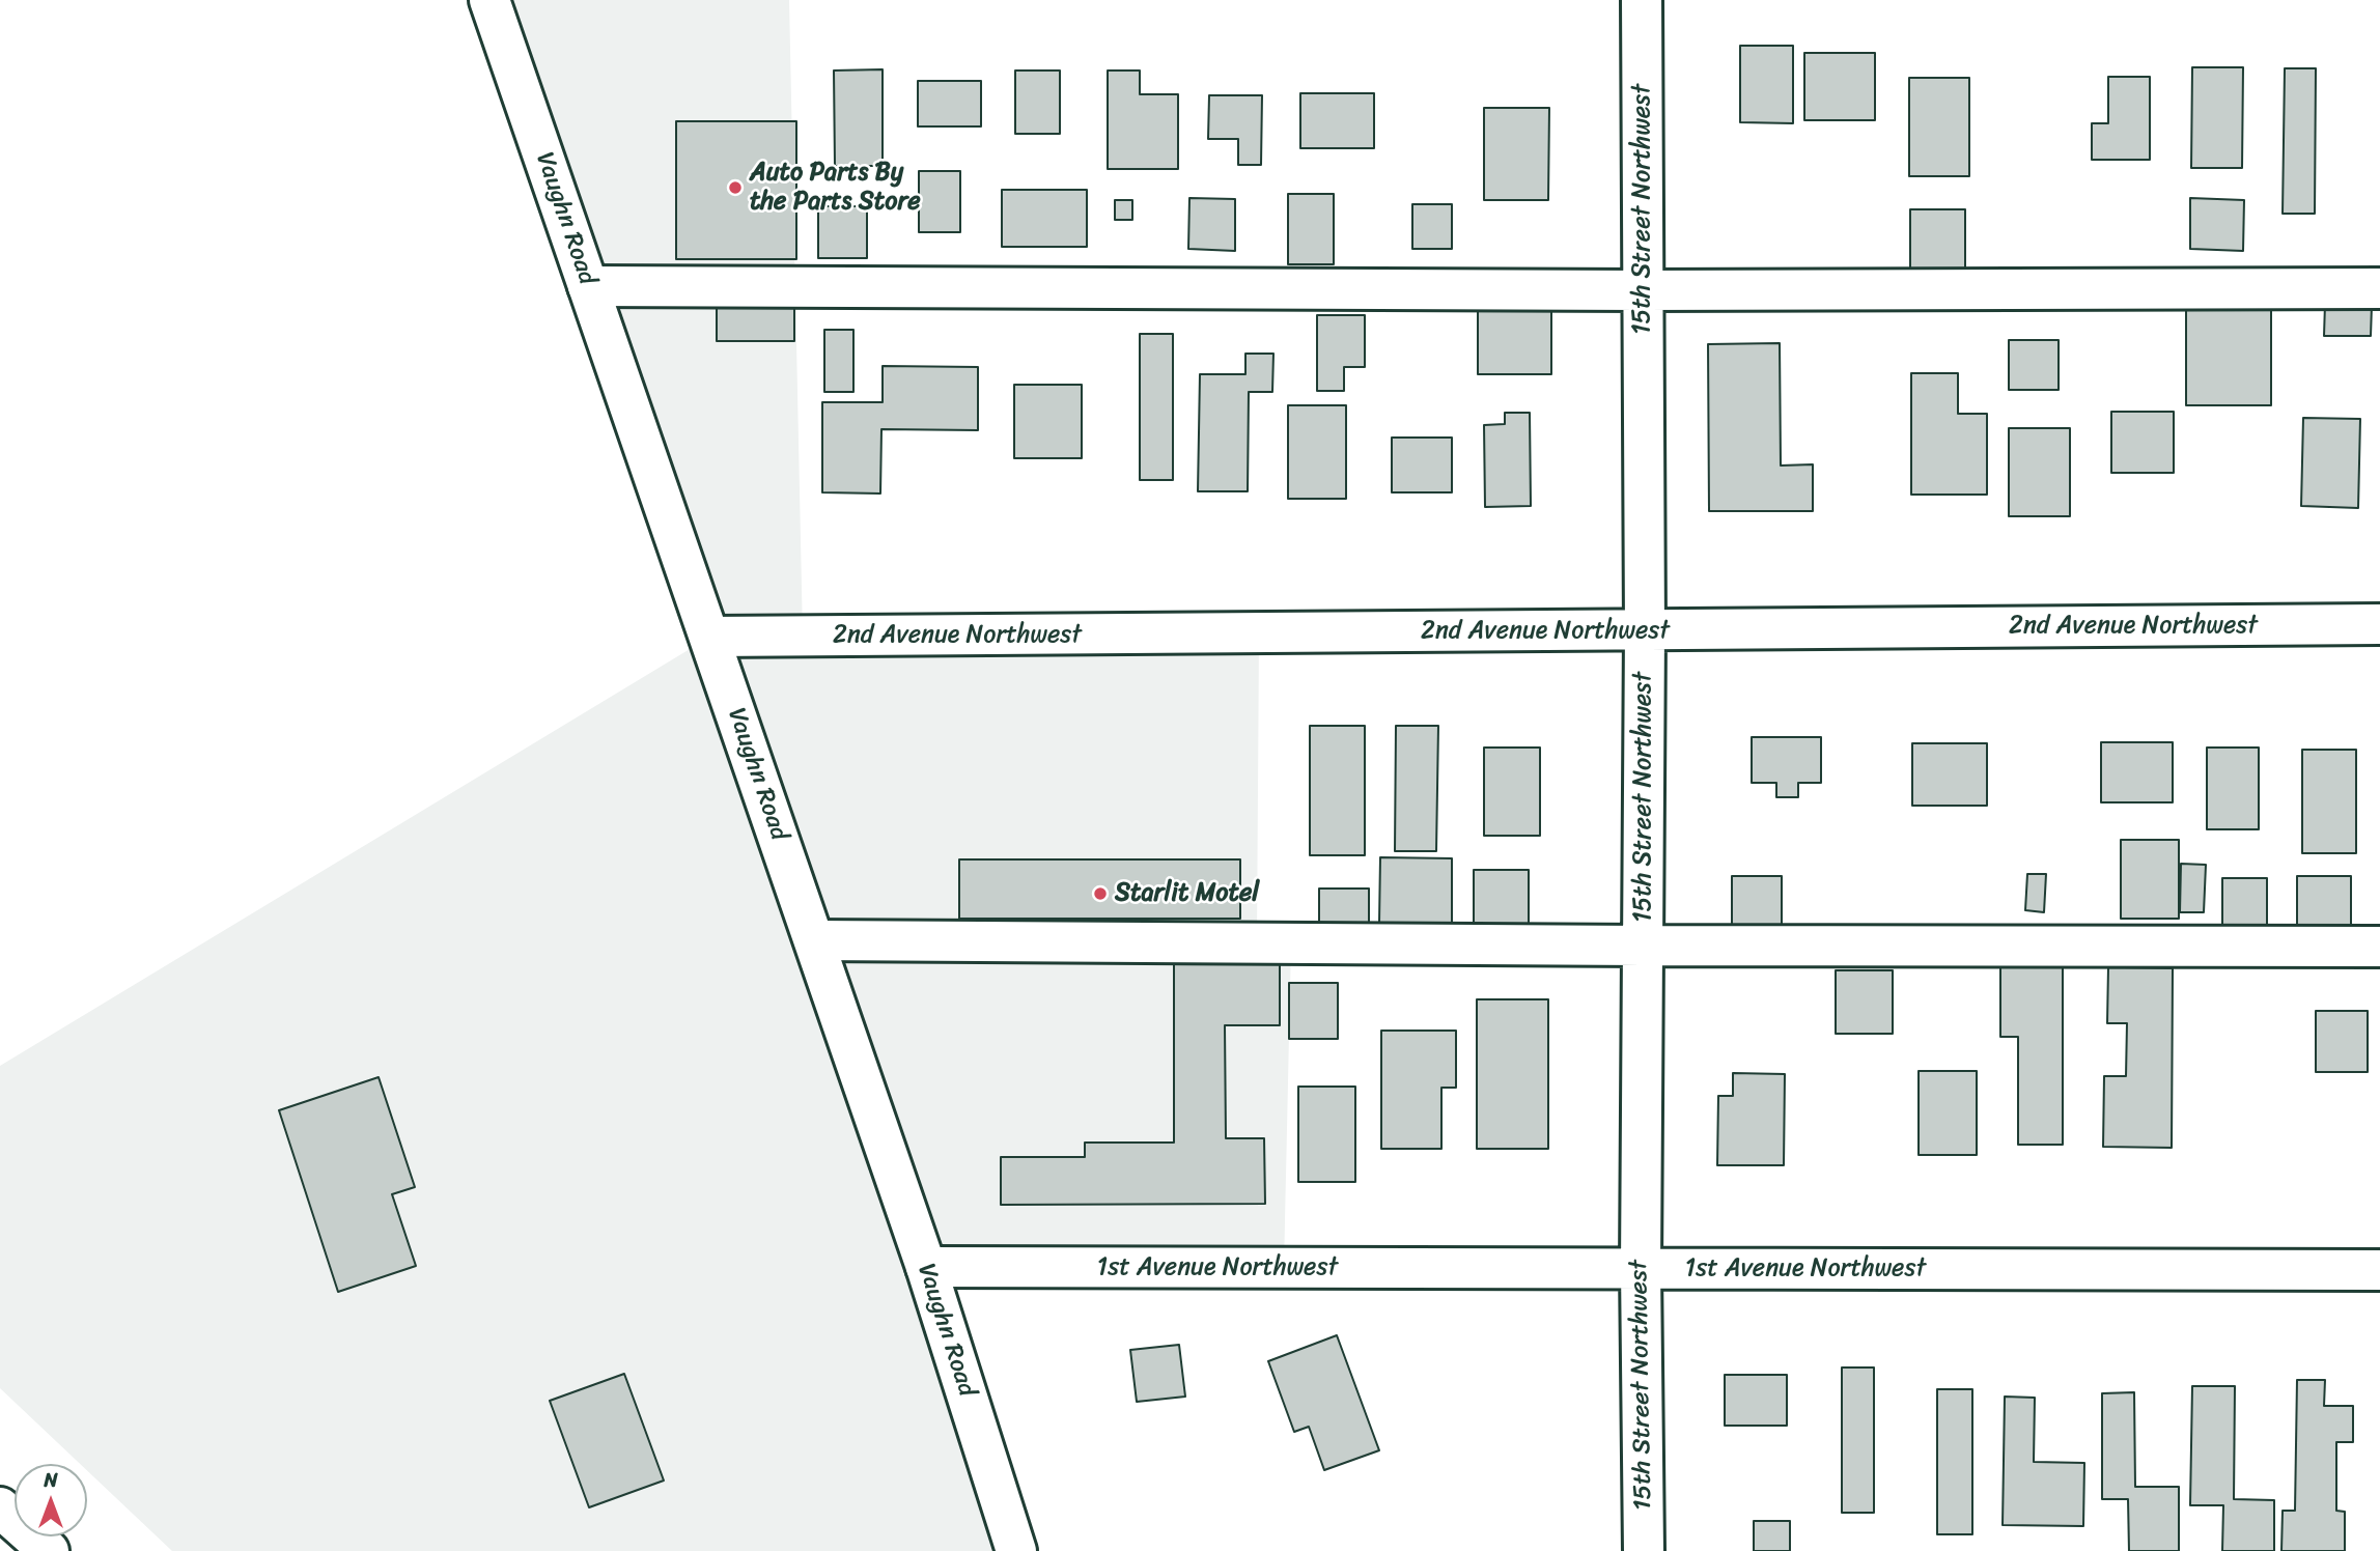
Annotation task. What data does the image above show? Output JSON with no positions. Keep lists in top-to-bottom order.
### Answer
{
  "streets": {
    "street": [
      "15th Street Northwest",
      "Vaughn Road",
      "2nd Avenue Northwest",
      "1st Avenue Northwest"
    ]
  },
  "crossings": [
    ["15th Street Northwest", "2nd Avenue Northwest"],
    ["15th Street Northwest", "1st Avenue Northwest"],
    ["Vaughn Road", "2nd Avenue Northwest"],
    ["Vaughn Road", "1st Avenue Northwest"]
  ],
  "places": ["Auto Parts By the Parts Store", "Starlit Motel"],
  "north": "top"
}
